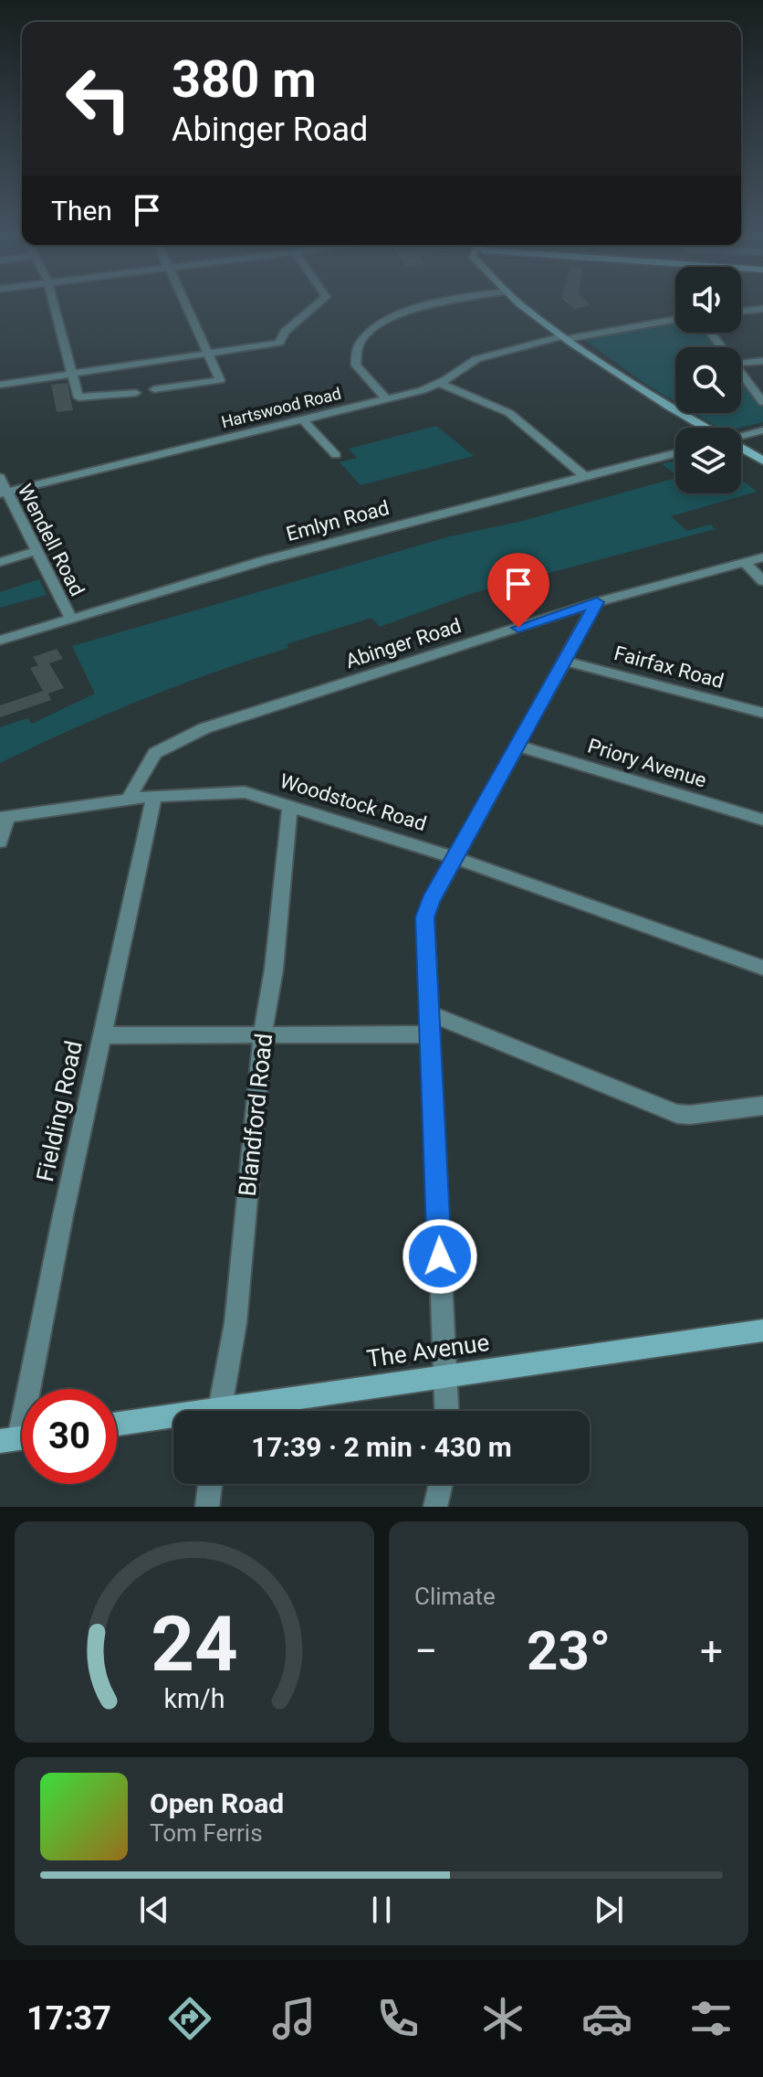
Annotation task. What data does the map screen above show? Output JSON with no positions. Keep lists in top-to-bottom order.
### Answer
{
  "streets": {
    "main road": ["The Avenue"],
    "street": [
      "Hartswood Road",
      "Emlyn Road",
      "Wendell Road",
      "Abinger Road",
      "Fairfax Road",
      "Priory Avenue",
      "Woodstock Road",
      "Fielding Road",
      "Blandford Road"
    ]
  },
  "crossings": [
    ["Hartswood Road", "Wendell Road"],
    ["Emlyn Road", "Wendell Road"],
    ["Abinger Road", "Woodstock Road"],
    ["Woodstock Road", "Fielding Road"],
    ["Woodstock Road", "Blandford Road"]
  ],
  "page": {
    "turn": ["380 m", "Abinger Road"],
    "then": "Then",
    "limit": "30",
    "trip": "17:39 · 2 min · 430 m",
    "tile": "Climate",
    "heat": ["−", "23°", "+"],
    "song": ["Open Road", "Tom Ferris"],
    "tabs": "17:37",
    "gauge": ["24", "km/h"]
  }
}
